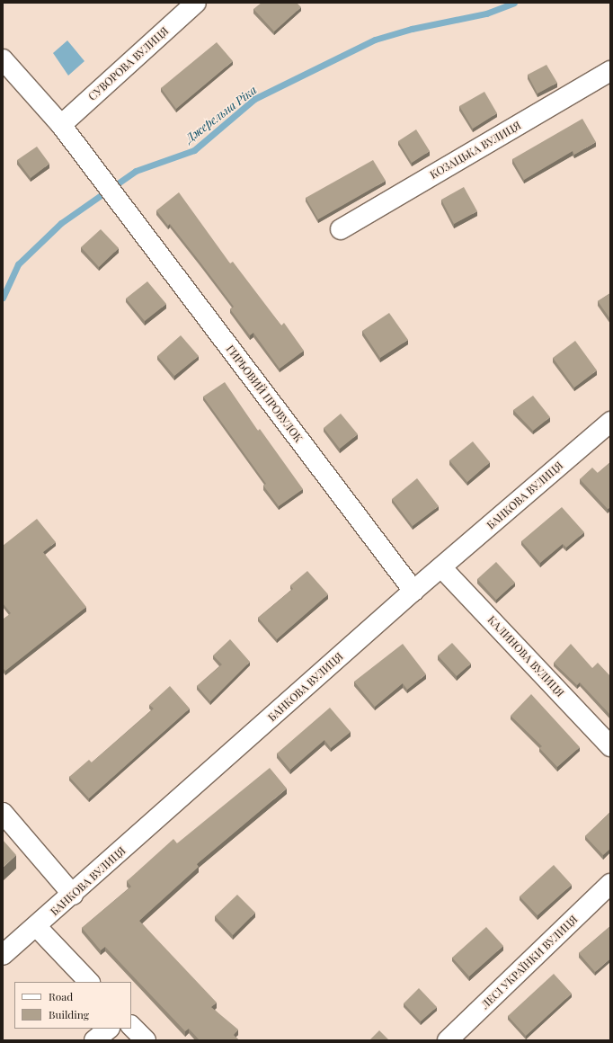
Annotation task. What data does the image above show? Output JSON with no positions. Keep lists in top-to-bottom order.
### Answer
{
  "streets": {
    "street": [
      "СУВОРОВА ВУЛИЦЯ",
      "КОЗАЦЬКА ВУЛИЦЯ",
      "ГИРЬОВИЙ ПРОВУЛОК",
      "БАНКОВА ВУЛИЦЯ",
      "КАЛИНОВА ВУЛИЦЯ",
      "ЛЕСІ УКРАЇНКИ ВУЛИЦЯ"
    ]
  },
  "crossings": [
    ["СУВОРОВА ВУЛИЦЯ", "ГИРЬОВИЙ ПРОВУЛОК"],
    ["ГИРЬОВИЙ ПРОВУЛОК", "БАНКОВА ВУЛИЦЯ"],
    ["БАНКОВА ВУЛИЦЯ", "КАЛИНОВА ВУЛИЦЯ"]
  ],
  "water": ["Джерельна Ріка"],
  "legend": ["Road", "Building"]
}
